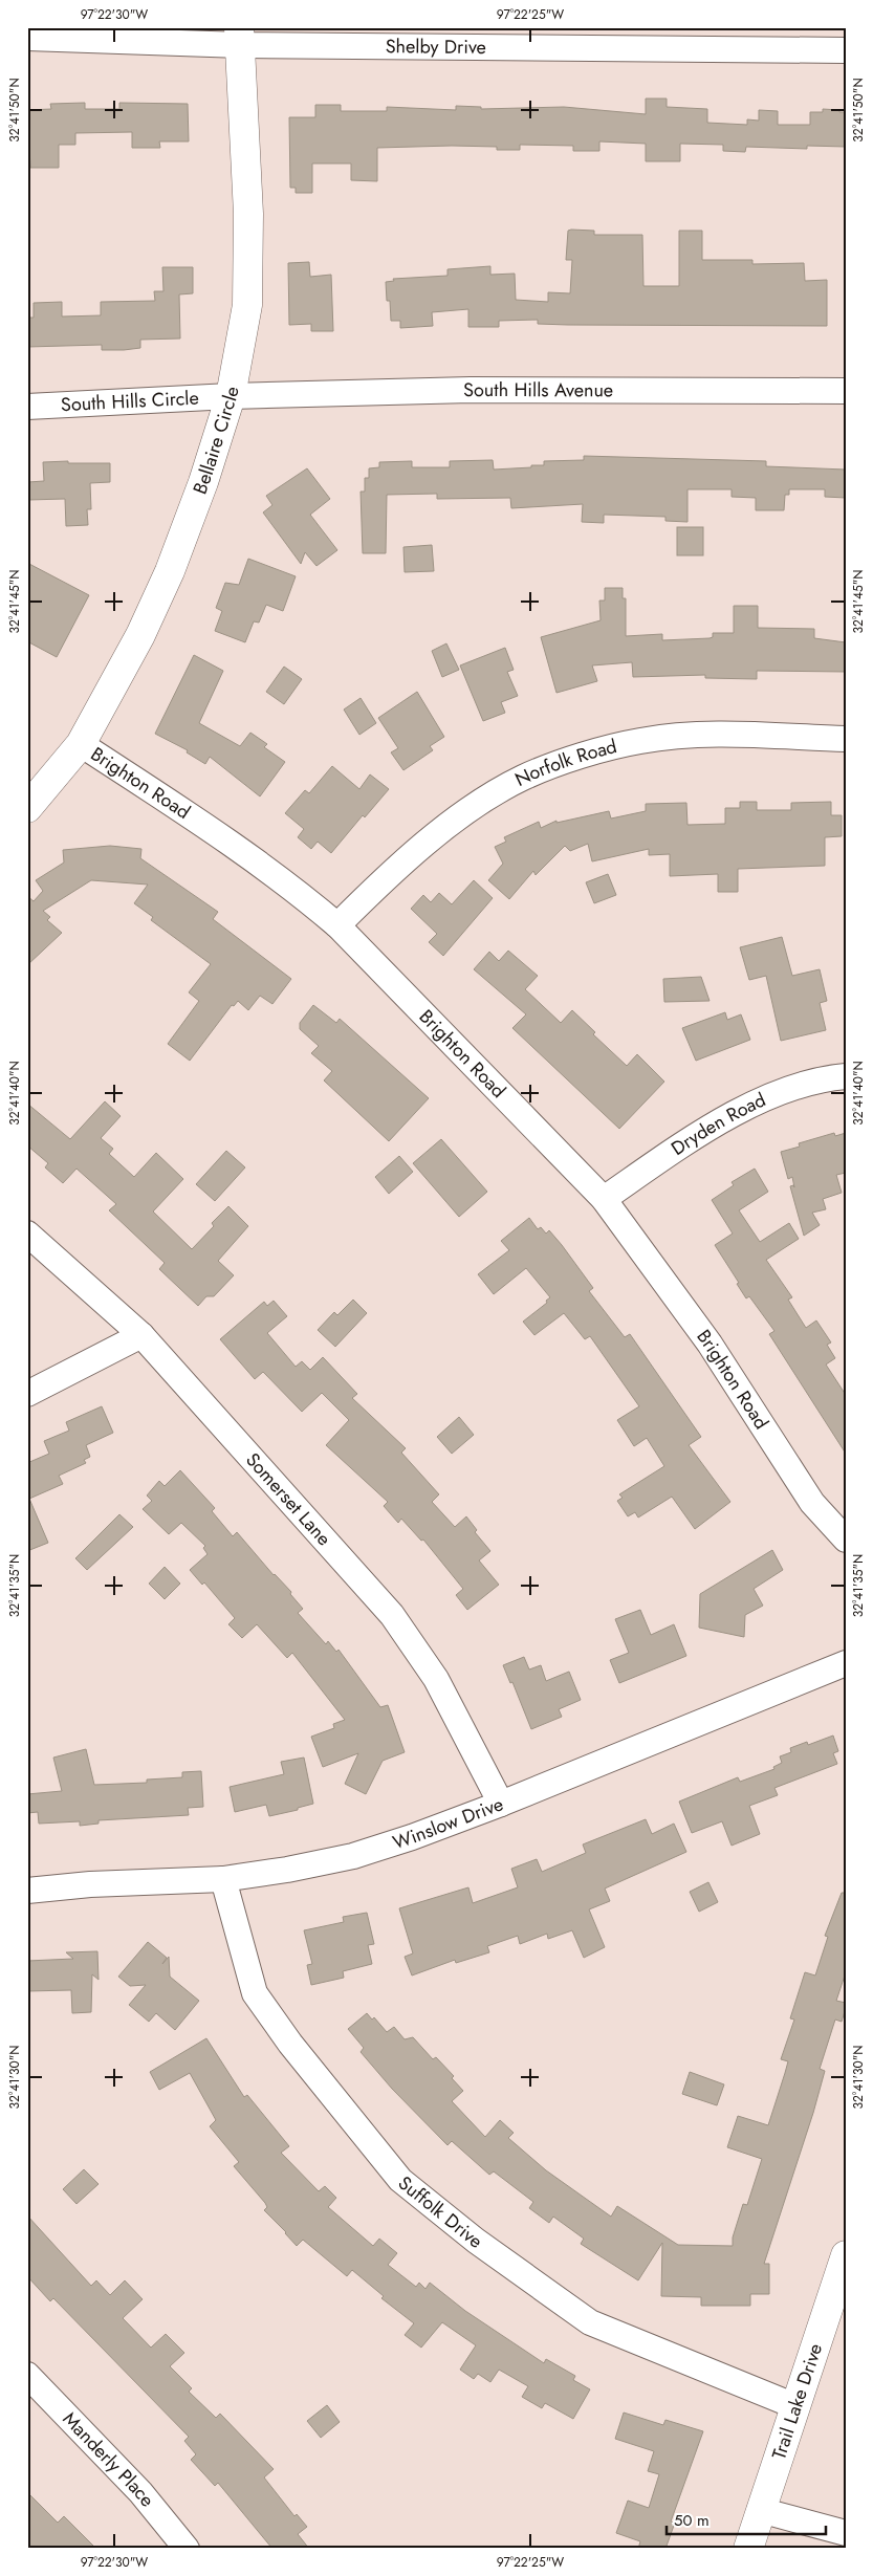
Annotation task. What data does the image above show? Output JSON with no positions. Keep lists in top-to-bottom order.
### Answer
{
  "streets": {
    "street": [
      "Shelby Drive",
      "South Hills Avenue",
      "South Hills Circle",
      "Bellaire Circle",
      "Norfolk Road",
      "Brighton Road",
      "Dryden Road",
      "Somerset Lane",
      "Winslow Drive",
      "Suffolk Drive",
      "Trail Lake Drive",
      "Manderly Place"
    ]
  },
  "crossings": [
    ["Shelby Drive", "Bellaire Circle"],
    ["South Hills Avenue", "South Hills Circle"],
    ["South Hills Avenue", "Bellaire Circle"],
    ["South Hills Circle", "Bellaire Circle"],
    ["Bellaire Circle", "Brighton Road"],
    ["Norfolk Road", "Brighton Road"],
    ["Brighton Road", "Dryden Road"],
    ["Somerset Lane", "Winslow Drive"],
    ["Winslow Drive", "Suffolk Drive"],
    ["Suffolk Drive", "Trail Lake Drive"]
  ],
  "scale_bar": "50 m",
  "coordinates": [
    "97°22'30\"W",
    "97°22'25\"W",
    "32°41'50\"N",
    "32°41'45\"N",
    "32°41'40\"N",
    "32°41'35\"N",
    "32°41'30\"N"
  ]
}
